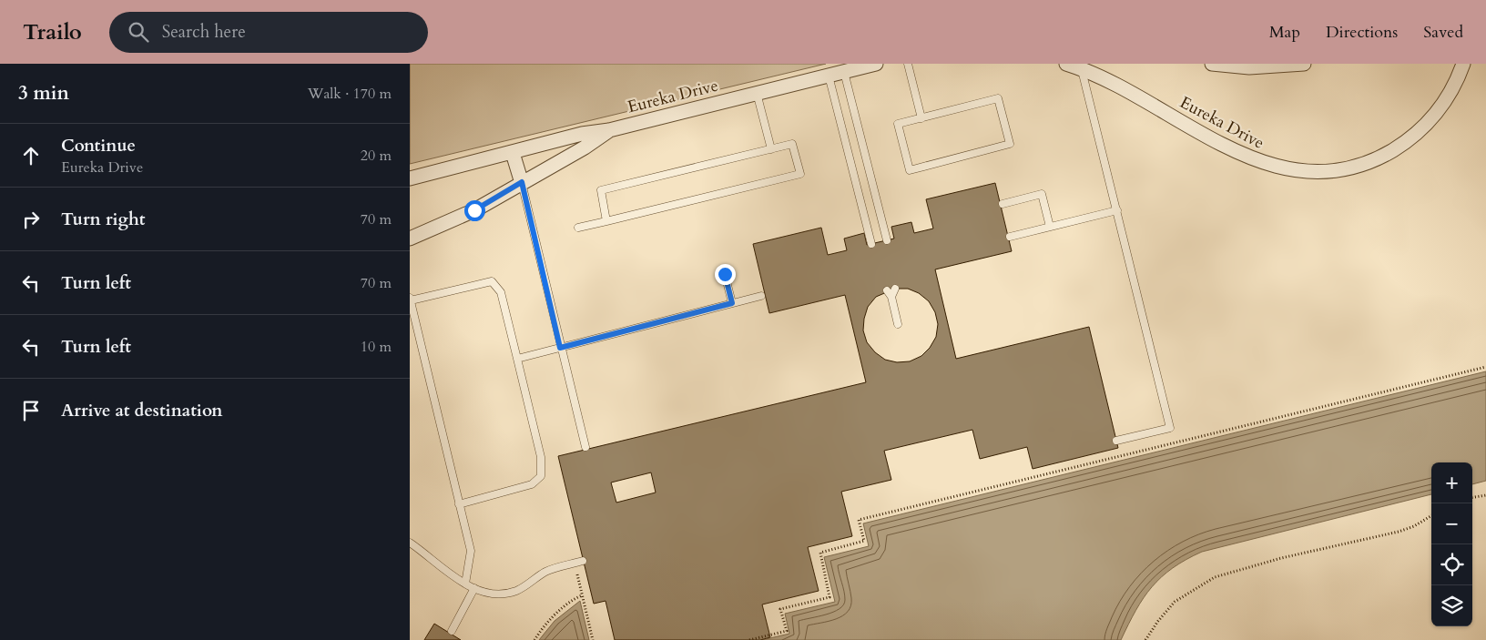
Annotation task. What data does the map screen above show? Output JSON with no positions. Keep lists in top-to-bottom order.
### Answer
{
  "streets": {
    "street": ["Eureka Drive"]
  },
  "page": {
    "header": "Trailo",
    "search": "Search here",
    "nav": ["Map", "Directions", "Saved"],
    "heading": ["3 min", "Walk · 170 m"],
    "list": [
      ["Continue", "Eureka Drive", "20 m"],
      ["Turn right", "70 m"],
      ["Turn left", "70 m"],
      ["Turn left", "10 m"],
      "Arrive at destination"
    ],
    "map_buttons": ["+", "−"]
  }
}
